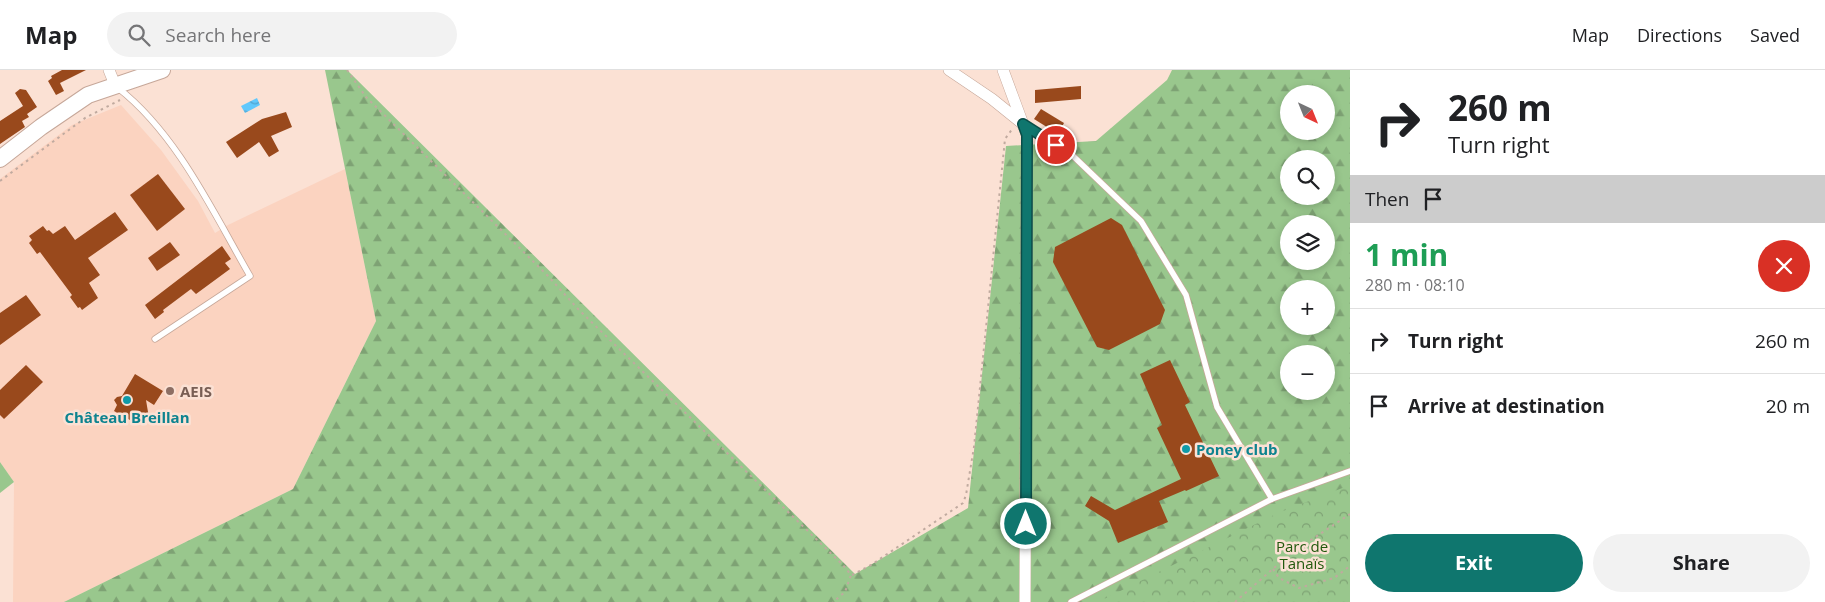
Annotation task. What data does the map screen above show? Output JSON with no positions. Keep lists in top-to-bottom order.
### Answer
{
  "parks": ["Parc de Tanaïs"],
  "places": ["AEIS", "Château Breillan", "Poney club"],
  "north": "bottom right",
  "page": {
    "header": "Map",
    "search": "Search here",
    "nav": ["Map", "Directions", "Saved"],
    "turn": ["260 m", "Turn right"],
    "map_buttons": ["+", "−"],
    "then": "Then",
    "heading": ["1 min", "280 m · 08:10"],
    "list": [
      {
        "name": "Turn right",
        "value": "260 m"
      },
      {
        "name": "Arrive at destination",
        "value": "20 m"
      }
    ],
    "buttons": ["Exit", "Share"]
  }
}
